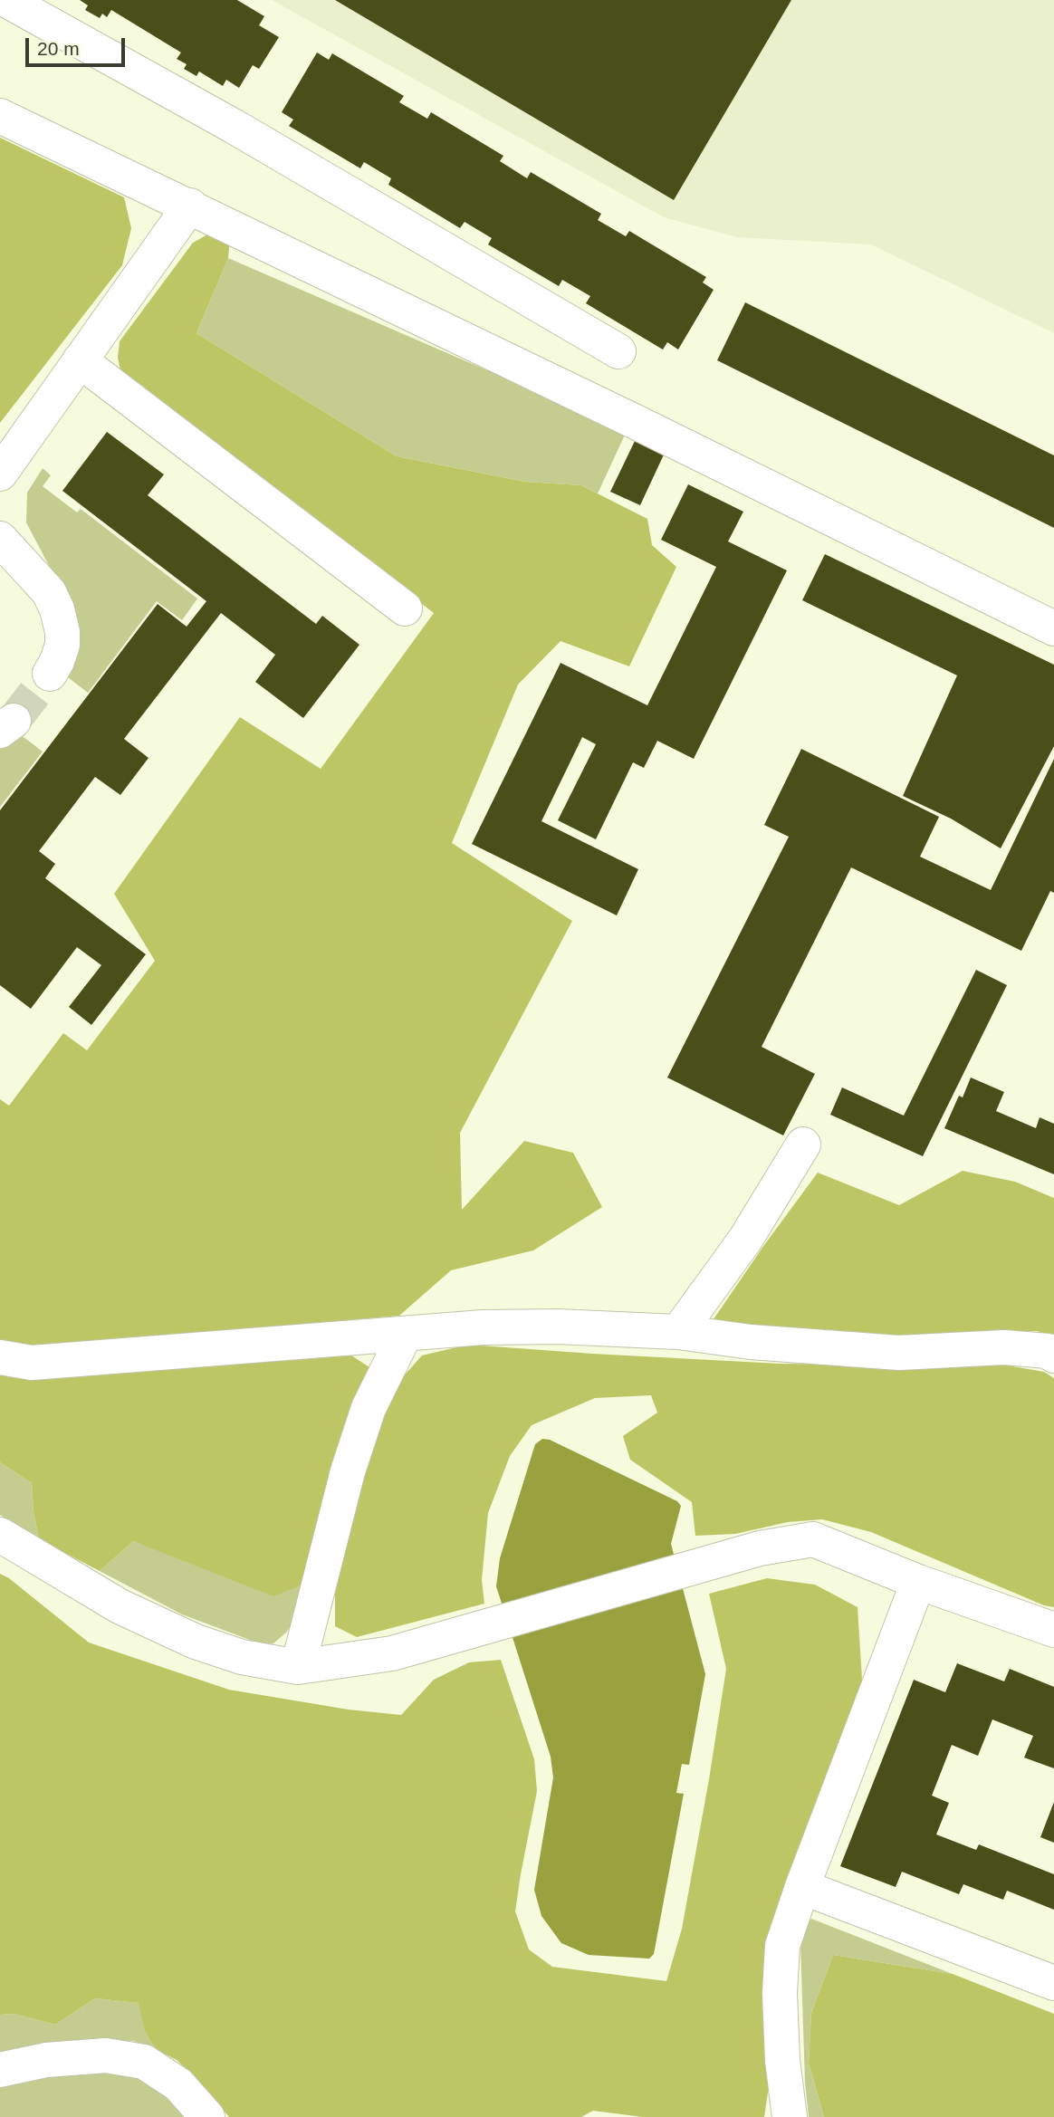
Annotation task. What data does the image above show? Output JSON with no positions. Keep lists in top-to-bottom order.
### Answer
{
  "scale_bar": "20 m"
}
